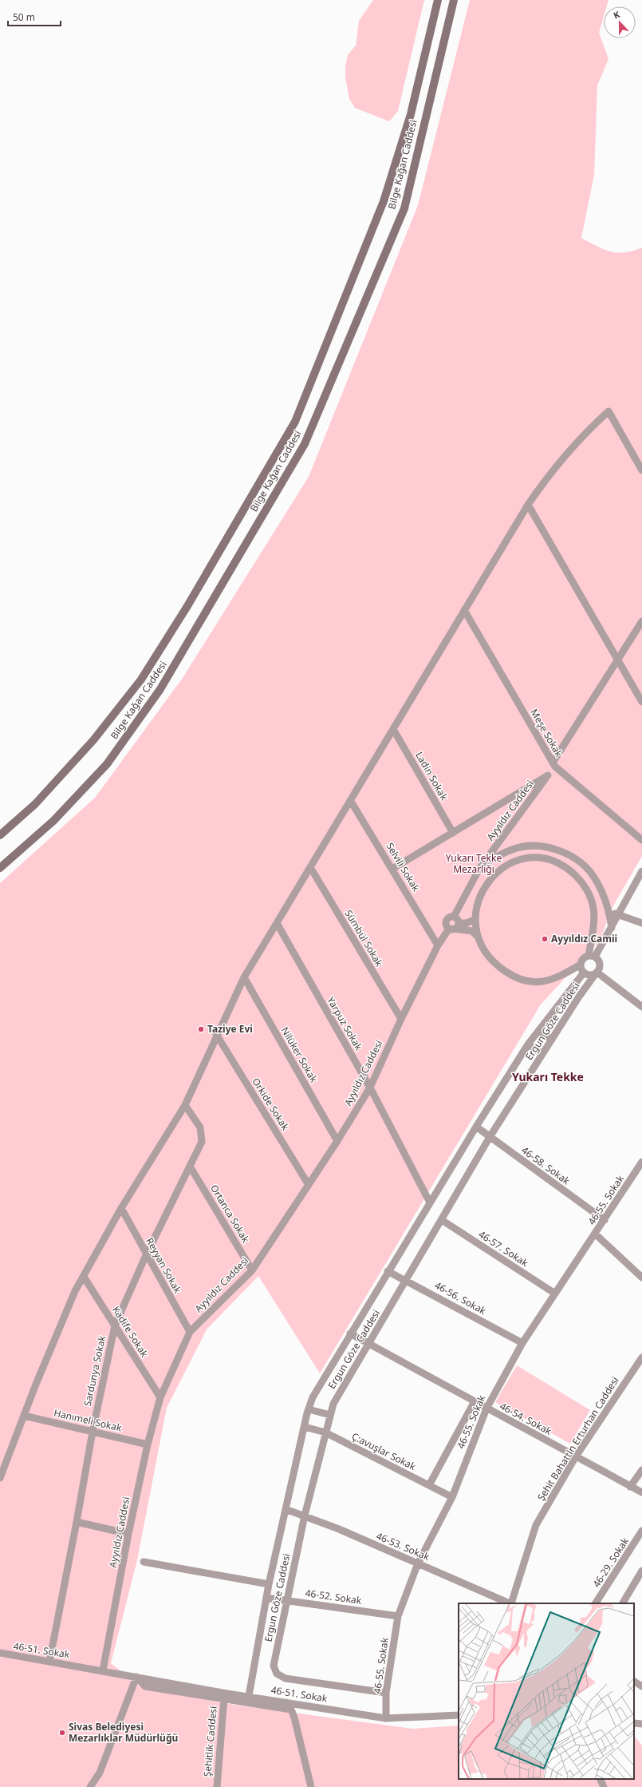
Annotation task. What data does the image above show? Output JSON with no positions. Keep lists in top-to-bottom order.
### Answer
{
  "streets": {
    "main road": ["Bilge Kağan Caddesi"],
    "street": [
      "Meşe Sokak",
      "Ladin Sokak",
      "Ayyıldız Caddesi",
      "Selvili Sokak",
      "Sümbül Sokak",
      "Ergun Göze Caddesi",
      "Yarpuz Sokak",
      "Nilüker Sokak",
      "Orkide Sokak",
      "46-58. Sokak",
      "46-55. Sokak",
      "Ortanca Sokak",
      "46-57. Sokak",
      "Reyyan Sokak",
      "46-56. Sokak",
      "Kadife Sokak",
      "Sardunya Sokak",
      "46-54. Sokak",
      "Hanımeli Sokak",
      "Şehit Bahattin Erturhan Caddesi",
      "Ç:avuşlar Sokak",
      "46-53. Sokak",
      "46-29. Sokak",
      "46-52. Sokak",
      "46-51. Sokak",
      "Şehitlik Caddesi"
    ]
  },
  "crossings": [
    ["Meşe Sokak", "Ayyıldız Caddesi"],
    ["Ayyıldız Caddesi", "Selvili Sokak"],
    ["Ayyıldız Caddesi", "Sümbül Sokak"],
    ["Ayyıldız Caddesi", "Yarpuz Sokak"],
    ["Ayyıldız Caddesi", "Nilüker Sokak"],
    ["Ayyıldız Caddesi", "Orkide Sokak"],
    ["Ayyıldız Caddesi", "Ortanca Sokak"],
    ["Ayyıldız Caddesi", "Reyyan Sokak"],
    ["Ayyıldız Caddesi", "Kadife Sokak"],
    ["Ayyıldız Caddesi", "Hanımeli Sokak"],
    ["Ayyıldız Caddesi", "46-51. Sokak"],
    ["Ergun Göze Caddesi", "Yarpuz Sokak"],
    ["Ergun Göze Caddesi", "46-58. Sokak"],
    ["Ergun Göze Caddesi", "46-55. Sokak"],
    ["Ergun Göze Caddesi", "46-57. Sokak"],
    ["Ergun Göze Caddesi", "46-56. Sokak"],
    ["Ergun Göze Caddesi", "46-54. Sokak"],
    ["Ergun Göze Caddesi", "Ç:avuşlar Sokak"],
    ["Ergun Göze Caddesi", "46-53. Sokak"],
    ["Ergun Göze Caddesi", "46-52. Sokak"],
    ["Ergun Göze Caddesi", "46-51. Sokak"],
    ["46-58. Sokak", "46-55. Sokak"],
    ["46-55. Sokak", "46-57. Sokak"],
    ["46-55. Sokak", "46-56. Sokak"],
    ["46-55. Sokak", "46-54. Sokak"],
    ["46-55. Sokak", "Ç:avuşlar Sokak"],
    ["46-55. Sokak", "46-53. Sokak"],
    ["46-55. Sokak", "46-52. Sokak"],
    ["46-55. Sokak", "46-51. Sokak"],
    ["Ortanca Sokak", "Sardunya Sokak"],
    ["Reyyan Sokak", "Sardunya Sokak"],
    ["Kadife Sokak", "Sardunya Sokak"],
    ["Sardunya Sokak", "Hanımeli Sokak"],
    ["Sardunya Sokak", "46-51. Sokak"],
    ["46-54. Sokak", "Şehit Bahattin Erturhan Caddesi"],
    ["46-51. Sokak", "Şehitlik Caddesi"]
  ],
  "districts": ["Yukarı Tekke"],
  "parks": ["Yukarı Tekke Mezarlığı"],
  "places": ["Ayyıldız Camii", "Taziye Evi", "Sivas Belediyesi Mezarlıklar Müdürlüğü"],
  "scale_bar": "50 m",
  "north": "top"
}
